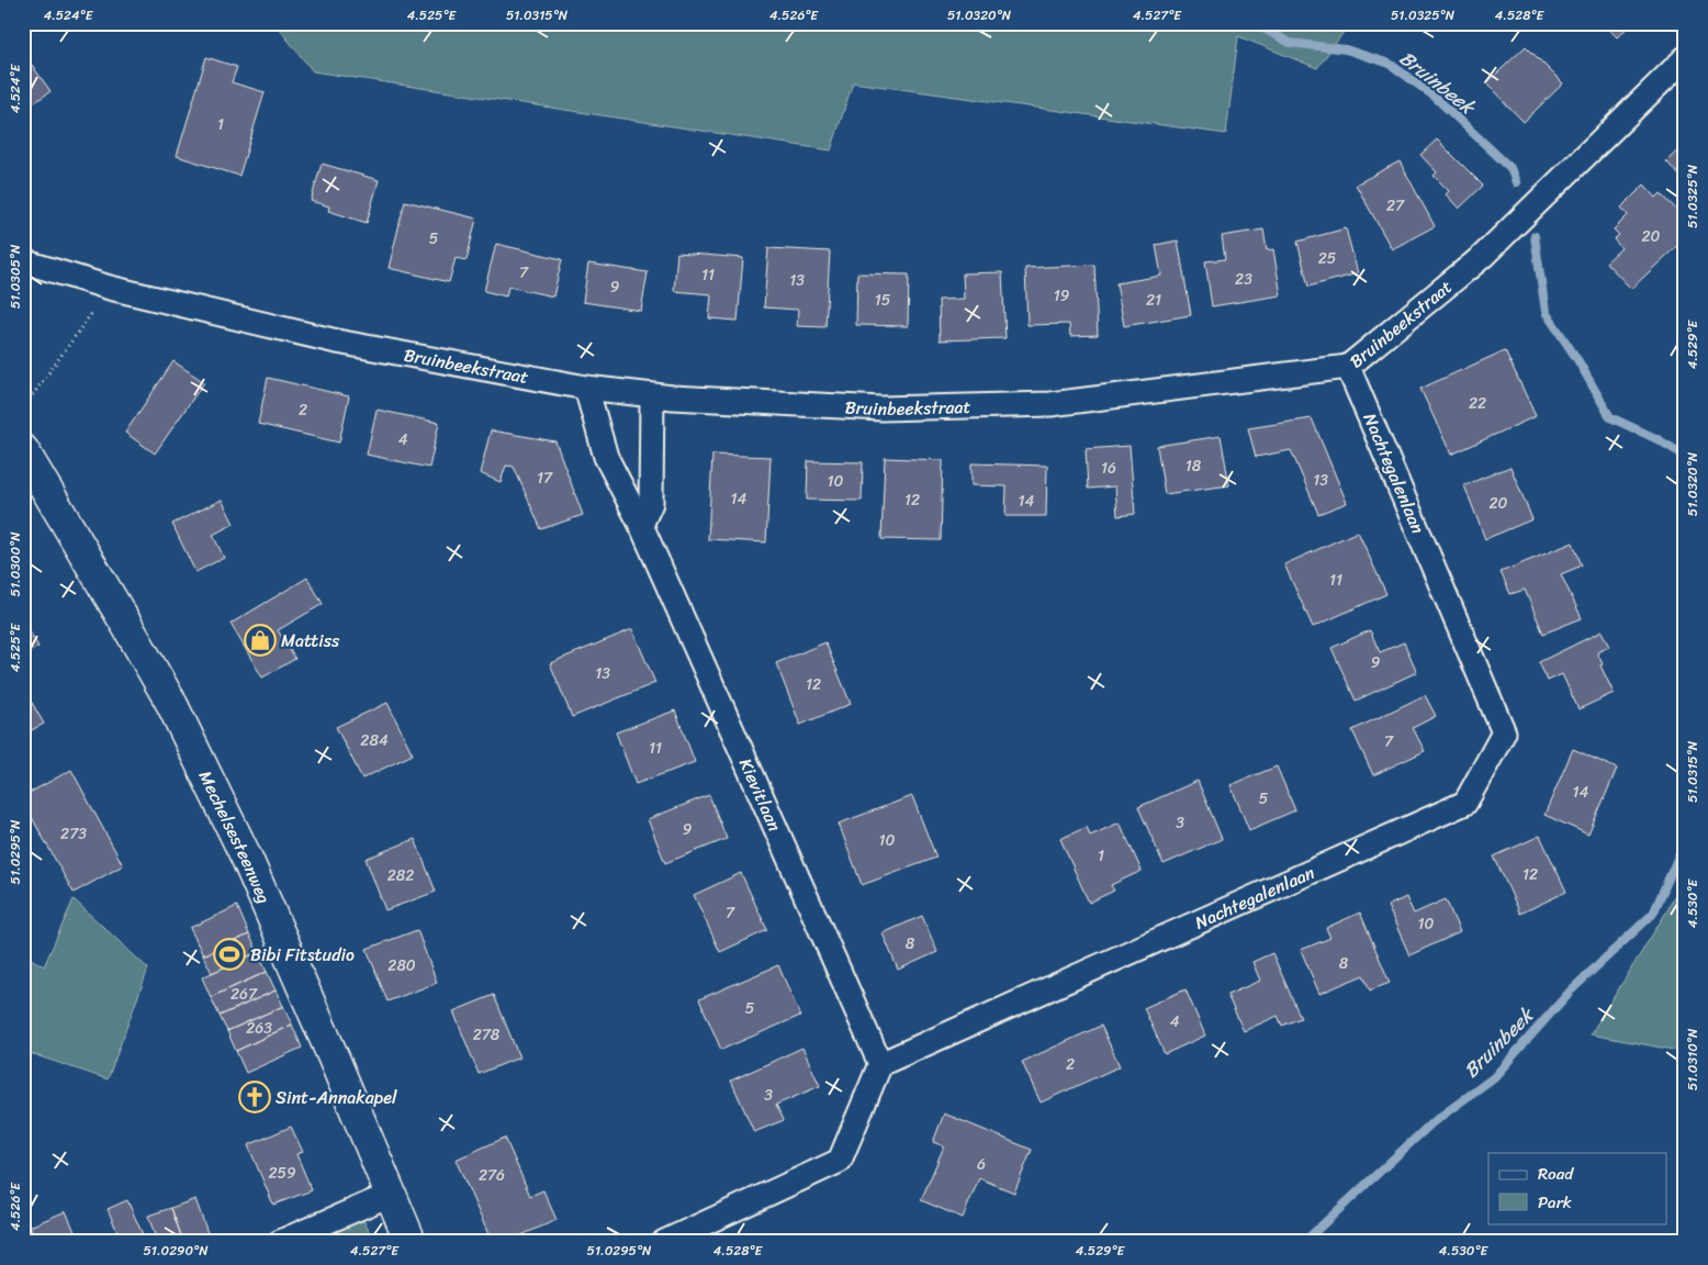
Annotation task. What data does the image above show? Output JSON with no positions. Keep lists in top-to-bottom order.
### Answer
{
  "streets": {
    "street": [
      "Bruinbeekstraat",
      "Nachtegalenlaan",
      "Kievitlaan",
      "Mechelsesteenweg"
    ]
  },
  "crossings": [
    ["Bruinbeekstraat", "Nachtegalenlaan"],
    ["Bruinbeekstraat", "Kievitlaan"],
    ["Nachtegalenlaan", "Kievitlaan"]
  ],
  "water": ["Bruinbeek"],
  "places": {
    "shop": ["Mattiss"],
    "sports": ["Bibi Fitstudio"],
    "church": ["Sint-Annakapel"]
  },
  "house_numbers": [
    "1",
    "27",
    "20",
    "5",
    "25",
    "7",
    "11",
    "23",
    "13",
    "9",
    "19",
    "15",
    "21",
    "22",
    "2",
    "4",
    "18",
    "16",
    "17",
    "13",
    "10",
    "14",
    "12",
    "14",
    "20",
    "11",
    "9",
    "13",
    "12",
    "284",
    "7",
    "11",
    "14",
    "5",
    "3",
    "9",
    "273",
    "10",
    "1",
    "12",
    "282",
    "7",
    "10",
    "8",
    "8",
    "280",
    "267",
    "5",
    "4",
    "263",
    "278",
    "2",
    "3",
    "6",
    "259",
    "276"
  ],
  "legend": ["Road", "Park"],
  "coordinates": [
    "4.524°E",
    "4.525°E",
    "51.0315°N",
    "4.526°E",
    "51.0320°N",
    "4.527°E",
    "51.0325°N",
    "4.528°E",
    "51.0305°N",
    "4.529°E",
    "51.0300°N",
    "51.0295°N",
    "4.530°E",
    "51.0310°N",
    "51.0290°N"
  ]
}
